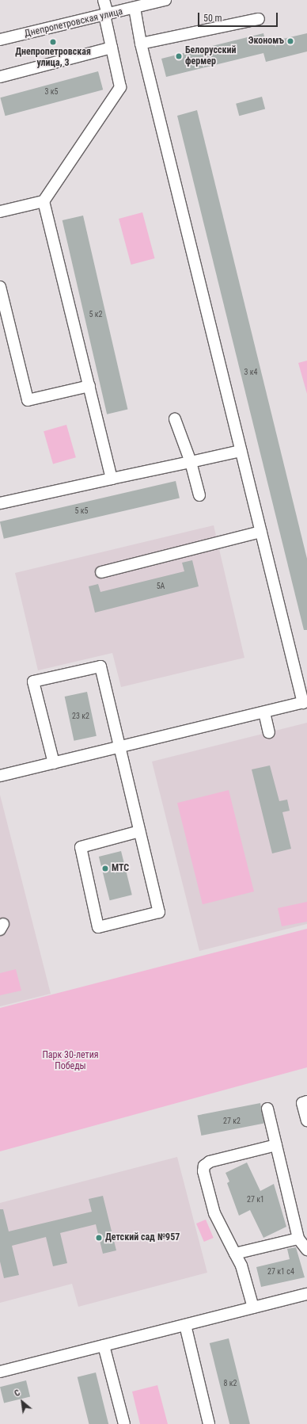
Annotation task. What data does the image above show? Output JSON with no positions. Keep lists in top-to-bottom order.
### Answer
{
  "streets": {
    "street": ["Днепропетровская улица"]
  },
  "parks": ["Парк 30-летия Победы"],
  "places": [
    "Экономъ",
    "Днепропетровская улица, 3",
    "Белорусский фермер",
    "МТС",
    "Детский сад №957"
  ],
  "house_numbers": [
    "3 к5",
    "5 к2",
    "3 к4",
    "5 к5",
    "5А",
    "23 к2",
    "27 к2",
    "27 к1",
    "27 к1 с4",
    "8 к2"
  ],
  "scale_bar": "50 m",
  "north": "top left"
}
